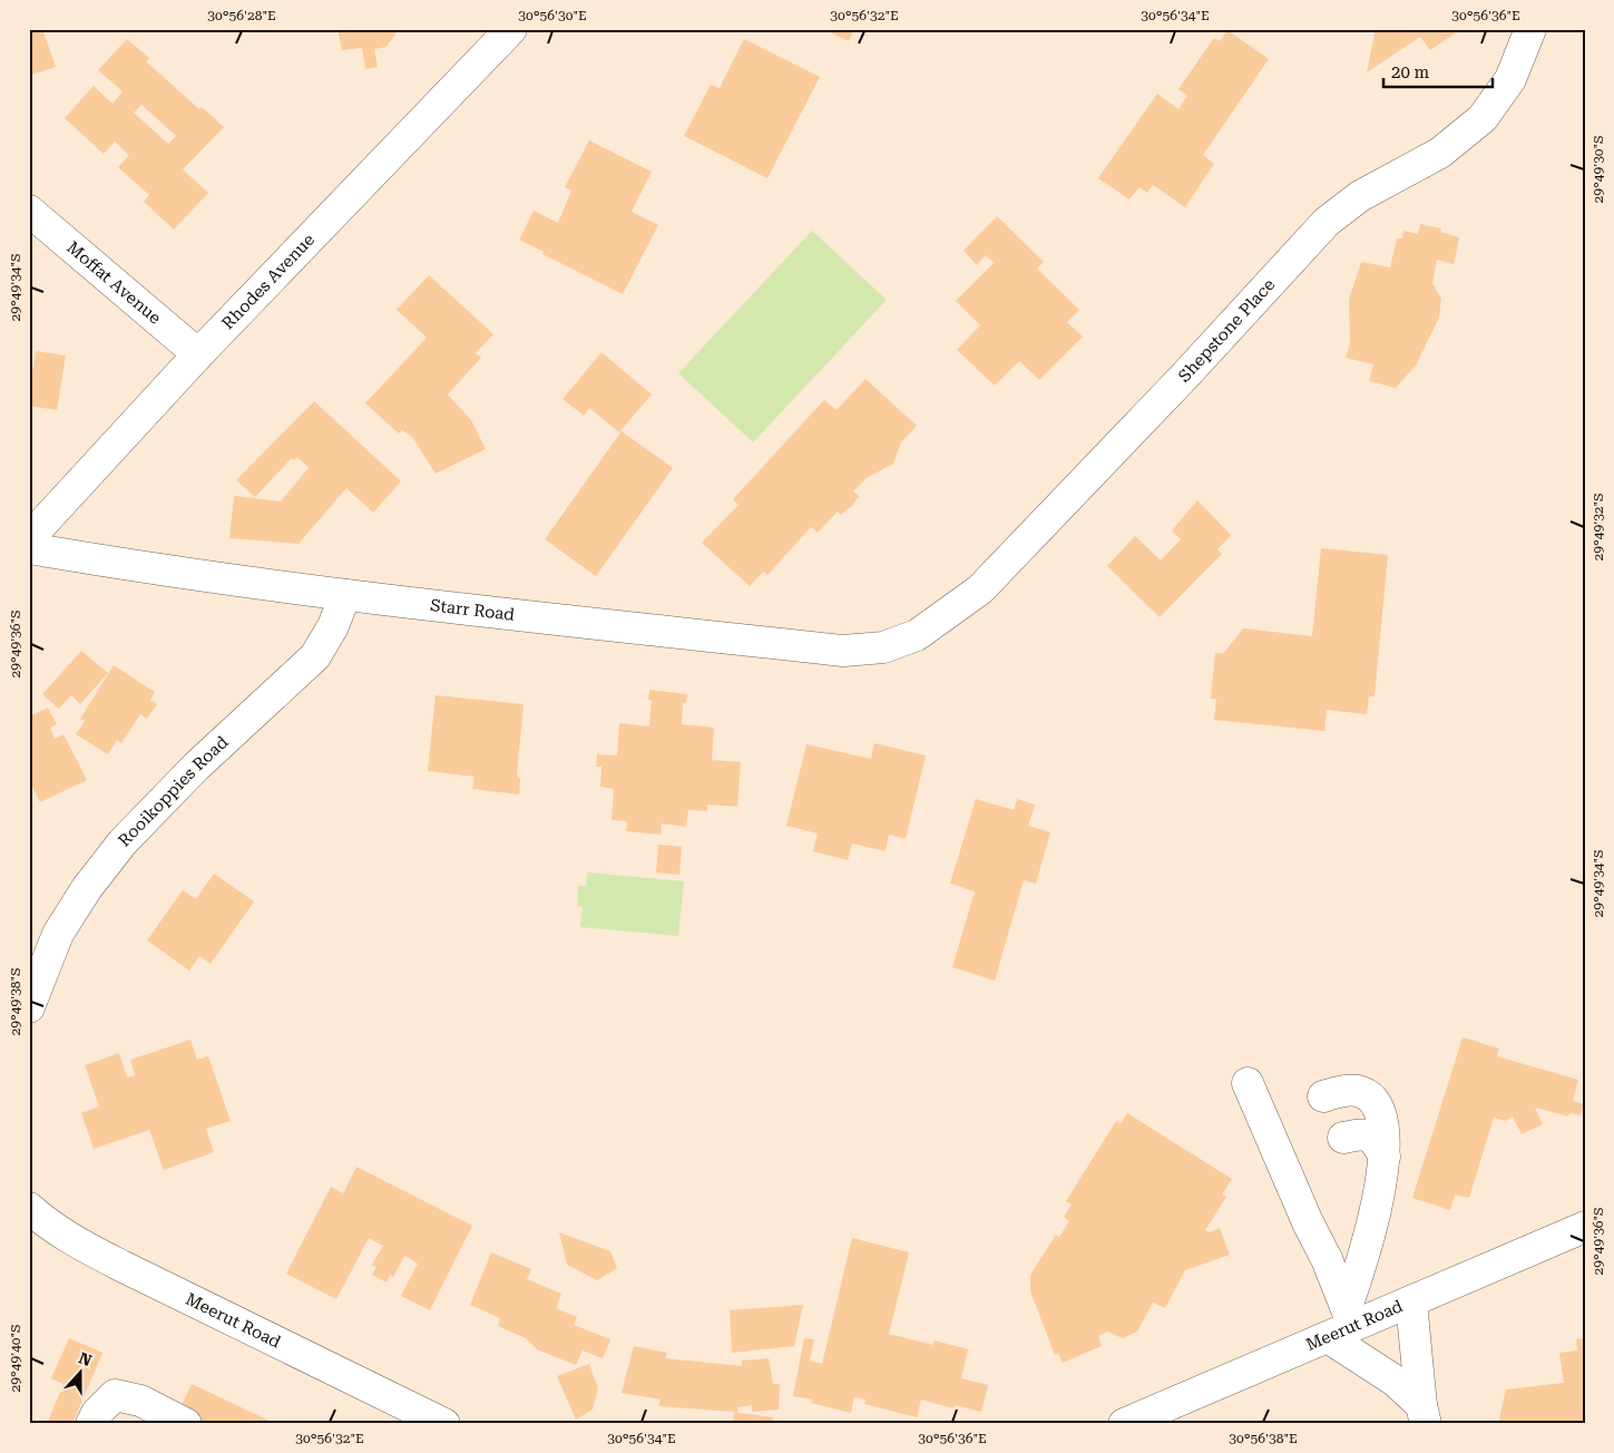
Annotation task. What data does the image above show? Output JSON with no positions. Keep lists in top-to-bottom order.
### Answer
{
  "streets": {
    "street": [
      "Moffat Avenue",
      "Rhodes Avenue",
      "Shepstone Place",
      "Starr Road",
      "Rooikoppies Road",
      "Meerut Road"
    ]
  },
  "crossings": [
    ["Moffat Avenue", "Rhodes Avenue"],
    ["Shepstone Place", "Starr Road"],
    ["Starr Road", "Rooikoppies Road"]
  ],
  "scale_bar": "20 m",
  "north": "top",
  "coordinates": [
    "30°56'28\"E",
    "30°56'30\"E",
    "30°56'32\"E",
    "30°56'34\"E",
    "30°56'36\"E",
    "29°49'30\"S",
    "29°49'34\"S",
    "29°49'32\"S",
    "29°49'36\"S",
    "29°49'38\"S",
    "29°49'40\"S",
    "30°56'38\"E"
  ]
}
